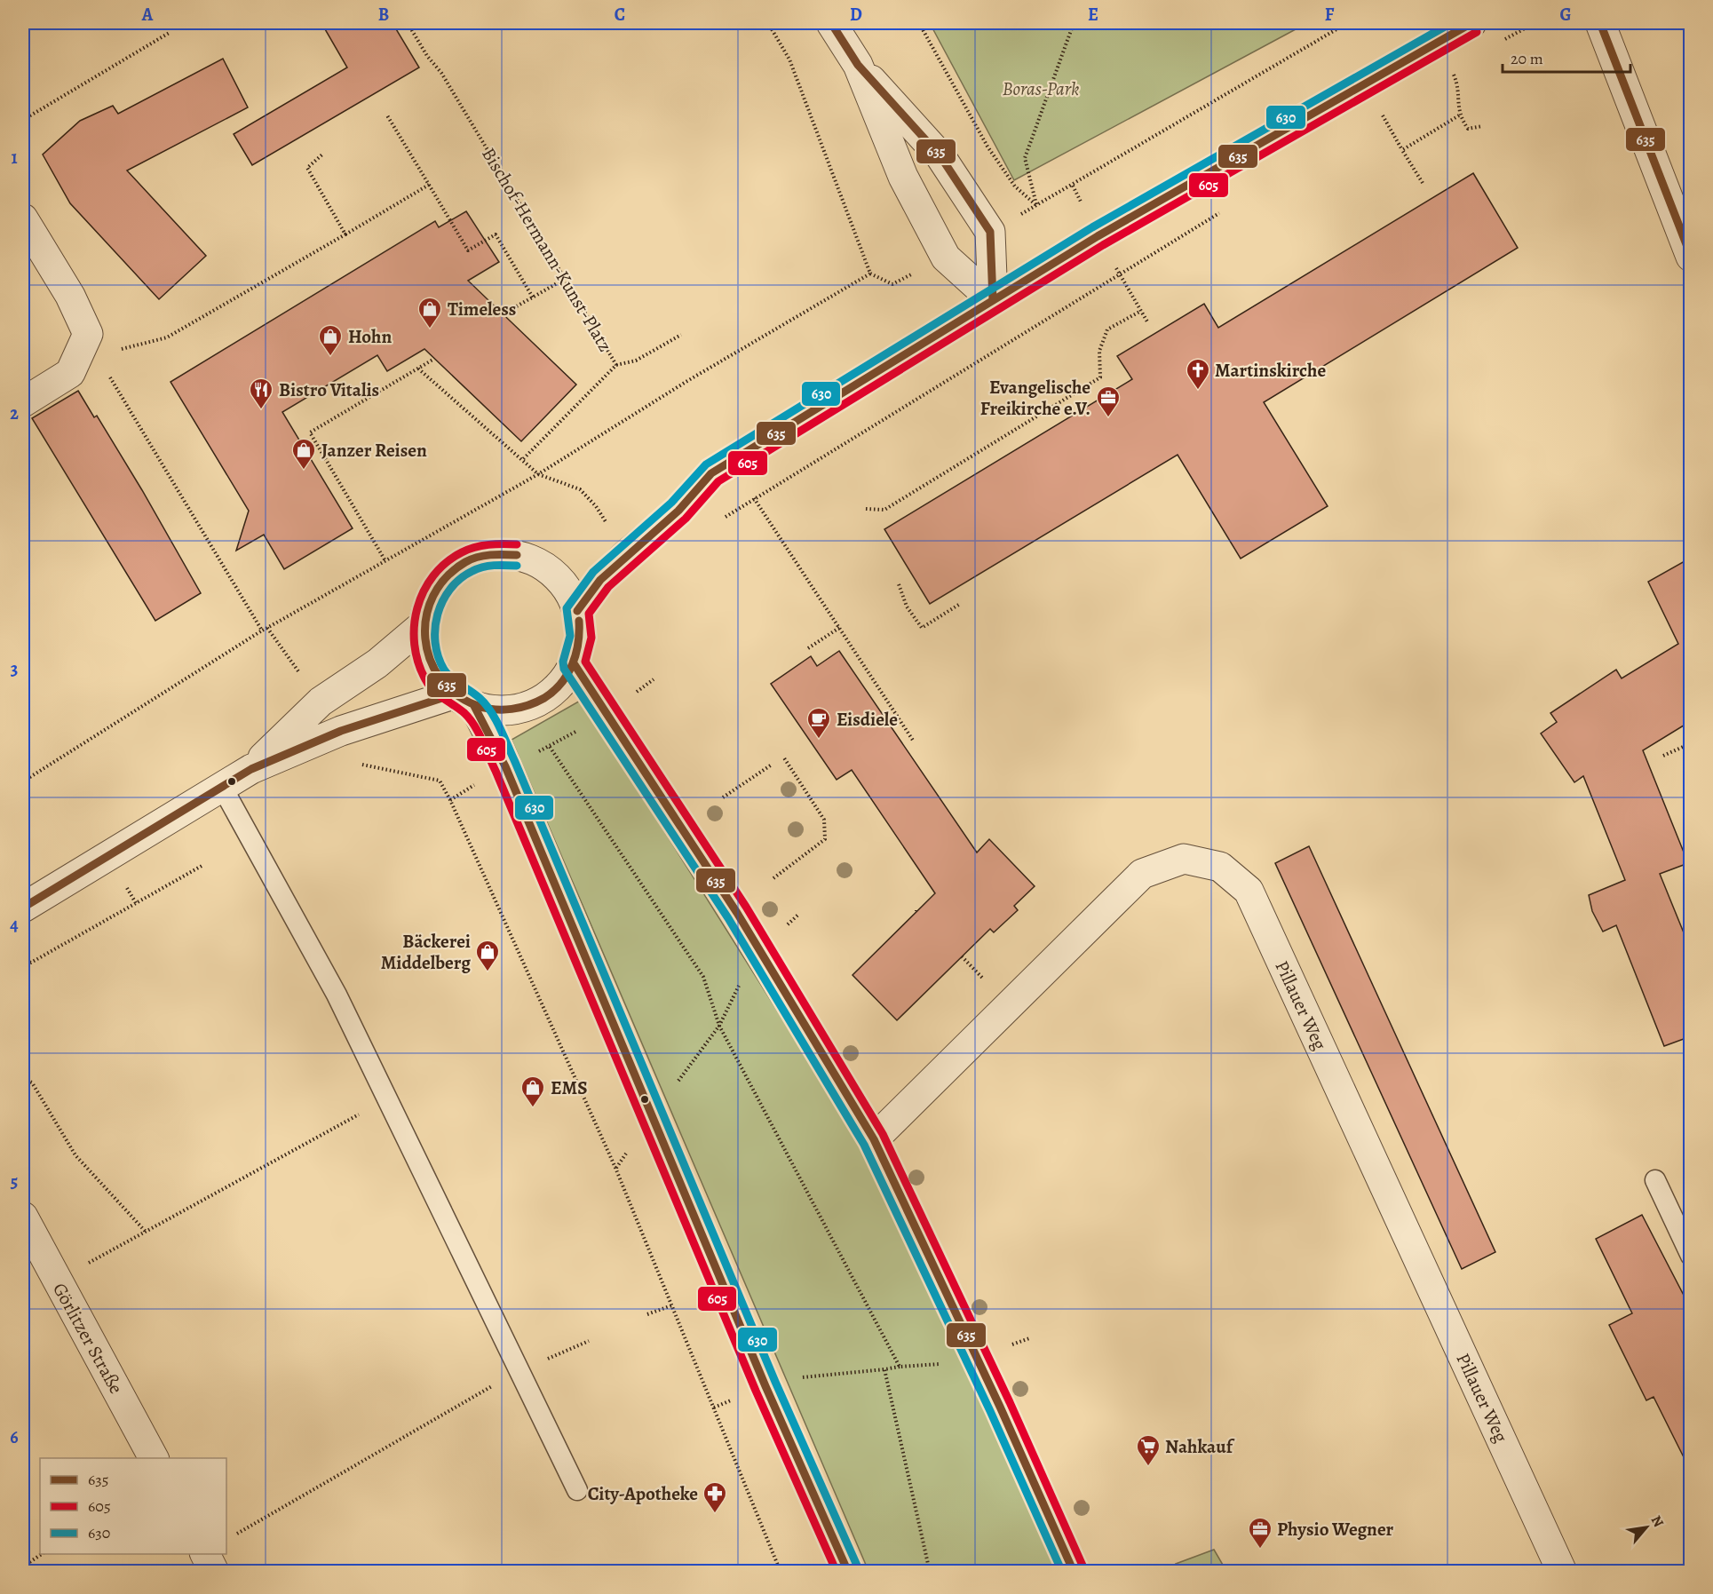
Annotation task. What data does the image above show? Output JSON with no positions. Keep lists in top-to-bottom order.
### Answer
{
  "streets": {
    "street": ["Pillauer Weg", "Görlitzer Straße"],
    "path": ["Bischof-Hermann-Kunst-Platz"]
  },
  "parks": ["Boras-Park"],
  "places": {
    "shop": [
      "Timeless",
      "Hohn",
      "Janzer Reisen",
      "Bäckerei Middelberg",
      "EMS"
    ],
    "church": ["Martinskirche"],
    "restaurant": ["Bistro Vitalis"],
    "office": ["Evangelische Freikirche e.V.", "Physio Wegner"],
    "cafe": ["Eisdiele"],
    "supermarket": ["Nahkauf"],
    "pharmacy": ["City-Apotheke"]
  },
  "lines": ["transit line 635", "transit line 630", "transit line 605"],
  "legend": ["635", "605", "630"],
  "scale_bar": "20 m",
  "north": "top right",
  "grid": {
    "columns": [
      "A",
      "B",
      "C",
      "D",
      "E",
      "F",
      "G"
    ],
    "rows": [
      "1",
      "2",
      "3",
      "4",
      "5",
      "6"
    ]
  }
}
